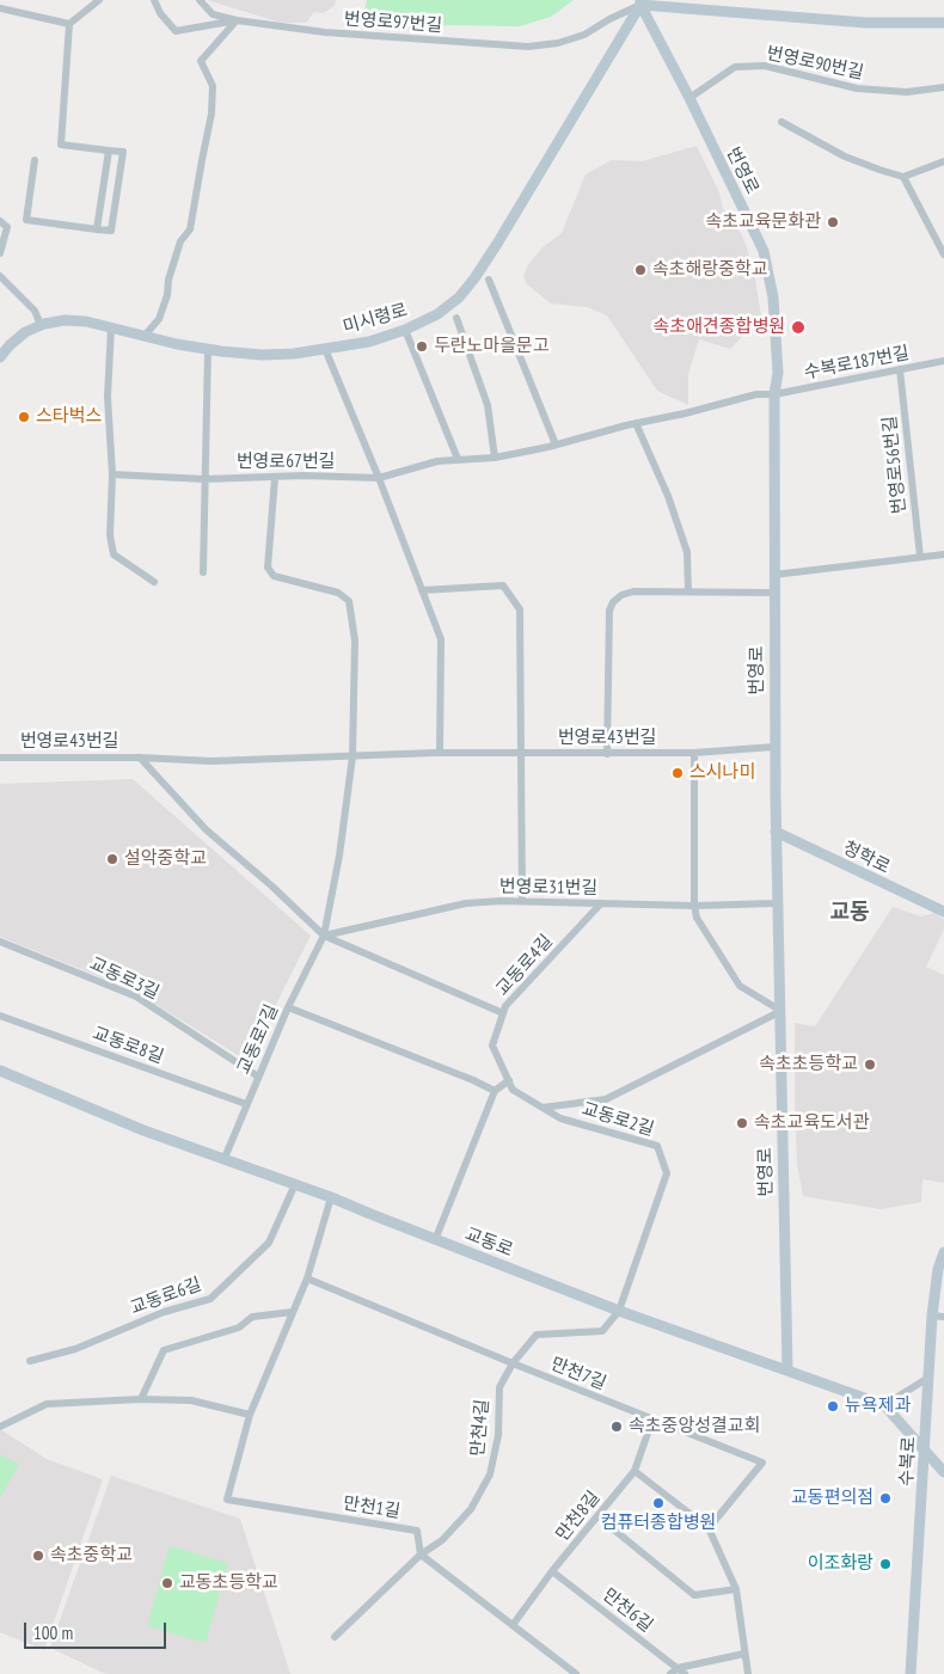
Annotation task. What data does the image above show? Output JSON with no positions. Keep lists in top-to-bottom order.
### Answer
{
  "streets": {
    "street": [
      "번영로97번길",
      "번영로90번길",
      "번영로",
      "미시령로",
      "수복로187번길",
      "번영로67번길",
      "번영로56번길",
      "번영로43번길",
      "청학로",
      "번영로31번길",
      "교동로4길",
      "교동로3길",
      "교동로7길",
      "교동로8길",
      "교동로2길",
      "교동로",
      "교동로6길",
      "만천7길",
      "만천4길",
      "수복로",
      "만천1길",
      "만천8길",
      "만천6길"
    ]
  },
  "crossings": [
    ["번영로97번길", "번영로"],
    ["번영로97번길", "미시령로"],
    ["번영로90번길", "번영로"],
    ["번영로", "미시령로"],
    ["번영로", "수복로187번길"],
    ["번영로", "번영로67번길"],
    ["번영로", "번영로43번길"],
    ["번영로", "청학로"],
    ["번영로", "번영로31번길"],
    ["번영로", "교동로"],
    ["수복로187번길", "번영로67번길"],
    ["수복로187번길", "번영로56번길"],
    ["번영로67번길", "교동로7길"],
    ["번영로43번길", "번영로31번길"],
    ["번영로43번길", "교동로7길"],
    ["번영로31번길", "교동로4길"],
    ["번영로31번길", "교동로7길"],
    ["교동로4길", "교동로2길"],
    ["교동로3길", "교동로7길"],
    ["교동로7길", "교동로8길"],
    ["교동로7길", "교동로"],
    ["교동로2길", "교동로"],
    ["교동로2길", "만천4길"],
    ["교동로", "교동로6길"],
    ["교동로", "만천4길"],
    ["교동로", "수복로"],
    ["교동로", "만천1길"],
    ["만천7길", "만천4길"],
    ["만천7길", "만천1길"],
    ["만천7길", "만천8길"],
    ["만천4길", "만천1길"],
    ["만천8길", "만천6길"]
  ],
  "districts": ["교동"],
  "places": [
    "속초교육문화관",
    "속초해랑중학교",
    "속초애견종합병원",
    "두란노마을문고",
    "스타벅스",
    "스시나미",
    "설악중학교",
    "속초초등학교",
    "속초교육도서관",
    "뉴욕제과",
    "속초중앙성결교회",
    "교동편의점",
    "컴퓨터종합병원",
    "속초중학교",
    "이조화랑",
    "교동초등학교"
  ],
  "scale_bar": "100 m"
}
